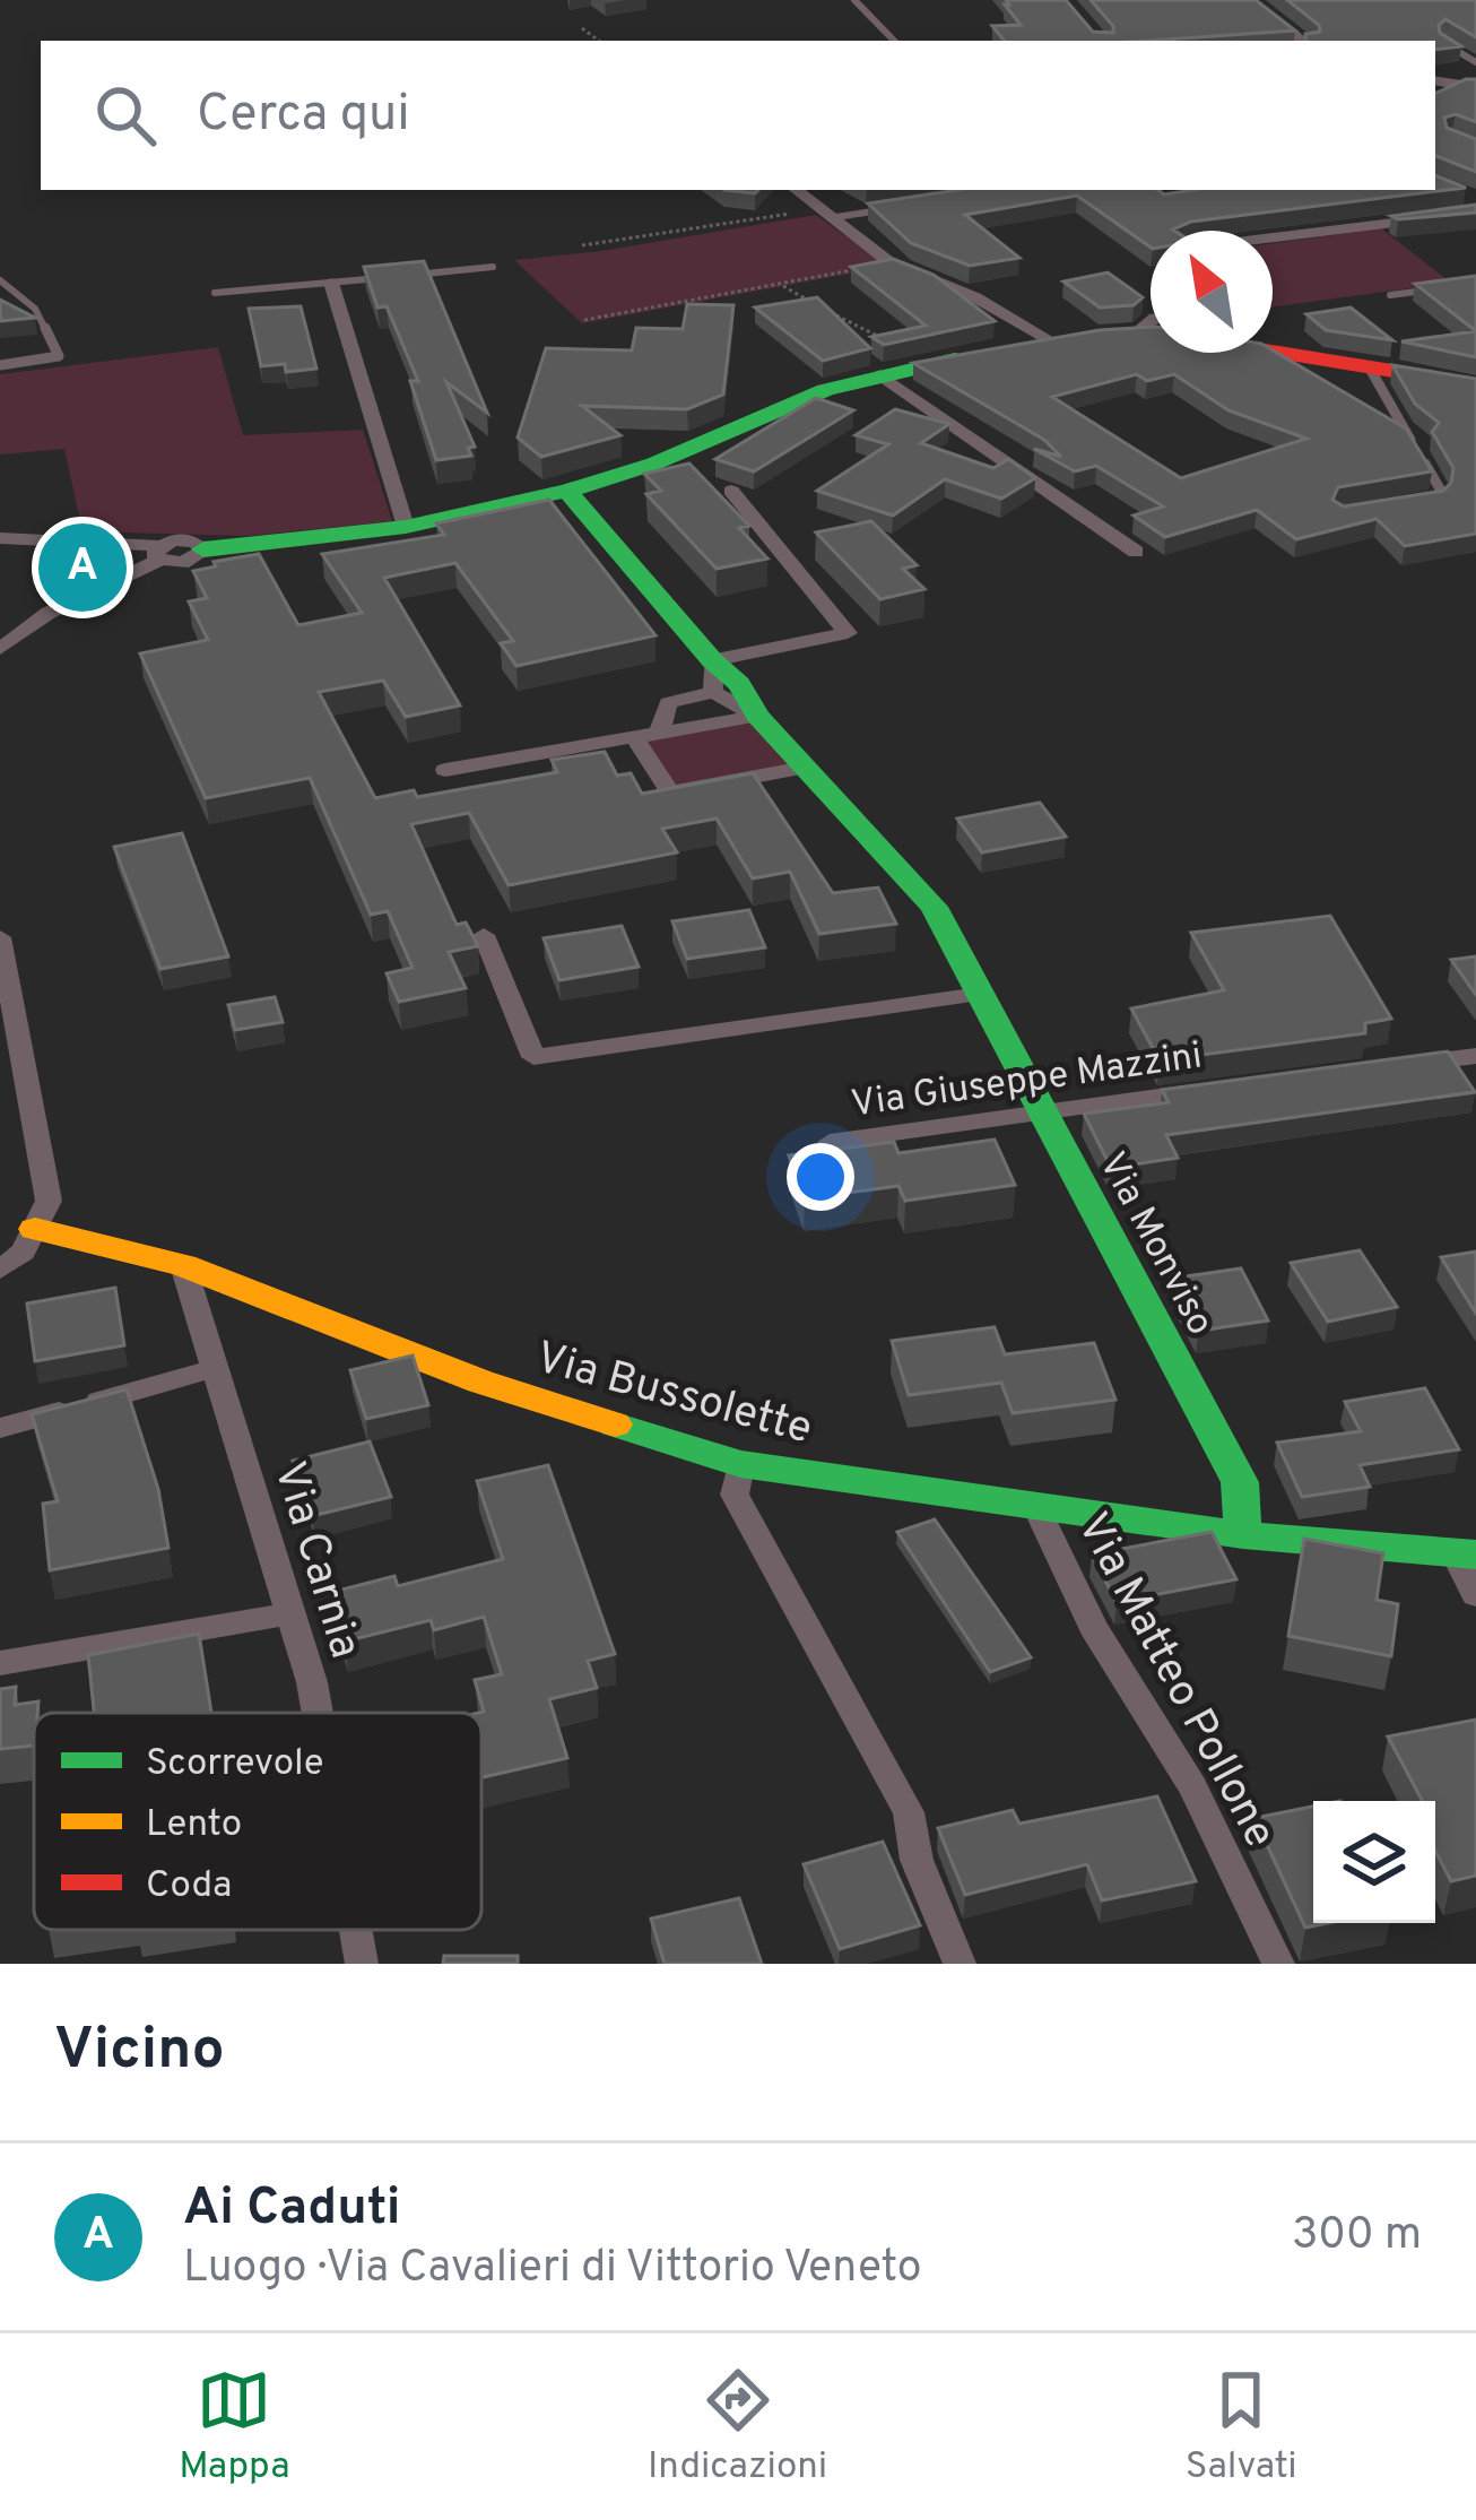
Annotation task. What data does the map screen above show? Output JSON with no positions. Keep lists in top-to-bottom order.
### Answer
{
  "streets": {
    "street": [
      "Via Giuseppe Mazzini",
      "Via Monviso",
      "Via Bussolette",
      "Via Carnia",
      "Via Matteo Pollone"
    ]
  },
  "crossings": [
    ["Via Giuseppe Mazzini", "Via Monviso"],
    ["Via Monviso", "Via Bussolette"],
    ["Via Bussolette", "Via Carnia"],
    ["Via Bussolette", "Via Matteo Pollone"]
  ],
  "legend": ["Scorrevole", "Lento", "Coda"],
  "north": "top left",
  "page": {
    "search": "Cerca qui",
    "pins": "A",
    "heading": "Vicino",
    "list": [
      {
        "mark": "A",
        "name": "Ai Caduti",
        "note": "Luogo · Via Cavalieri di Vittorio Veneto",
        "value": "300 m"
      }
    ],
    "nav": ["Mappa", "Indicazioni", "Salvati"]
  }
}
